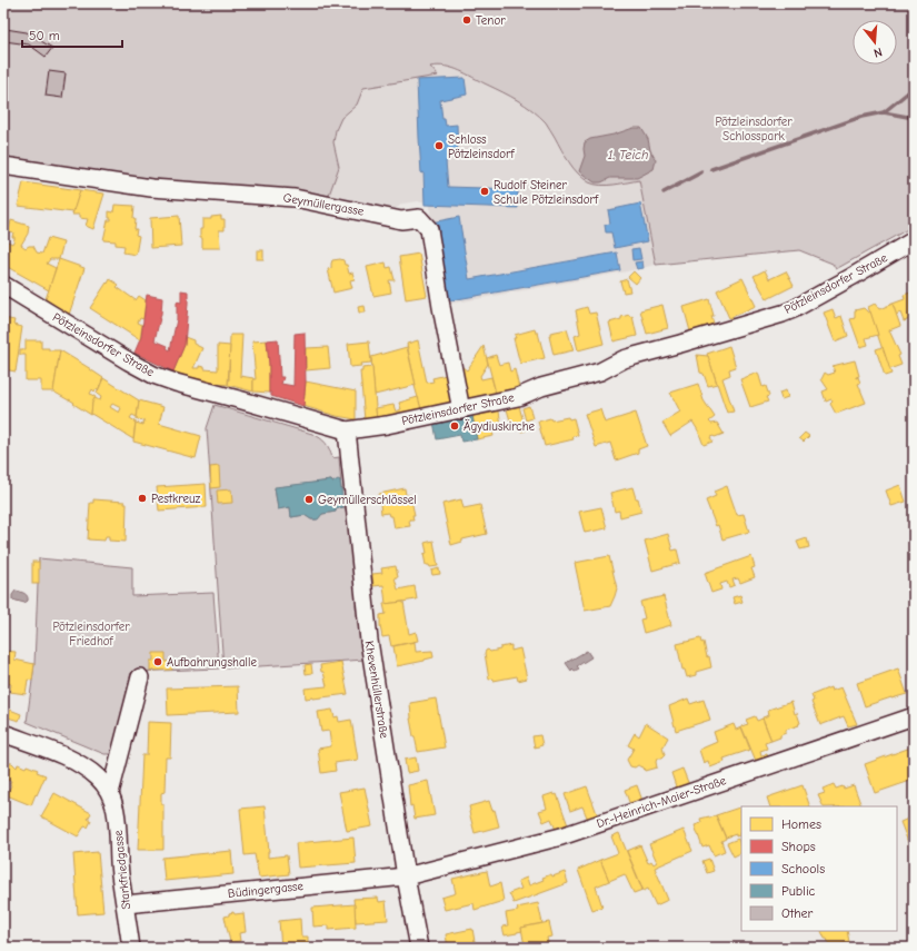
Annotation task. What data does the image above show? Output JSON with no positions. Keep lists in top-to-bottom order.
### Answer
{
  "streets": {
    "street": [
      "Geymüllergasse",
      "Pötzleinsdorfer Straße",
      "Khevenhüllerstraße",
      "Dr.-Heinrich-Maier-Straße",
      "Starkfriedgasse",
      "Büdingergasse"
    ]
  },
  "crossings": [
    ["Geymüllergasse", "Pötzleinsdorfer Straße"],
    ["Pötzleinsdorfer Straße", "Khevenhüllerstraße"],
    ["Khevenhüllerstraße", "Dr.-Heinrich-Maier-Straße"],
    ["Khevenhüllerstraße", "Büdingergasse"],
    ["Dr.-Heinrich-Maier-Straße", "Büdingergasse"],
    ["Starkfriedgasse", "Büdingergasse"]
  ],
  "water": ["1. Teich"],
  "parks": ["Pötzleinsdorfer Schlosspark", "Pötzleinsdorfer Friedhof"],
  "places": [
    "Tenor",
    "Schloss Pötzleinsdorf",
    "Rudolf Steiner Schule Pötzleinsdorf",
    "Ägydiuskirche",
    "Pestkreuz",
    "Geymüllerschlössel",
    "Aufbahrungshalle"
  ],
  "legend": [
    "Homes",
    "Shops",
    "Schools",
    "Public",
    "Other"
  ],
  "scale_bar": "50 m",
  "north": "bottom"
}
